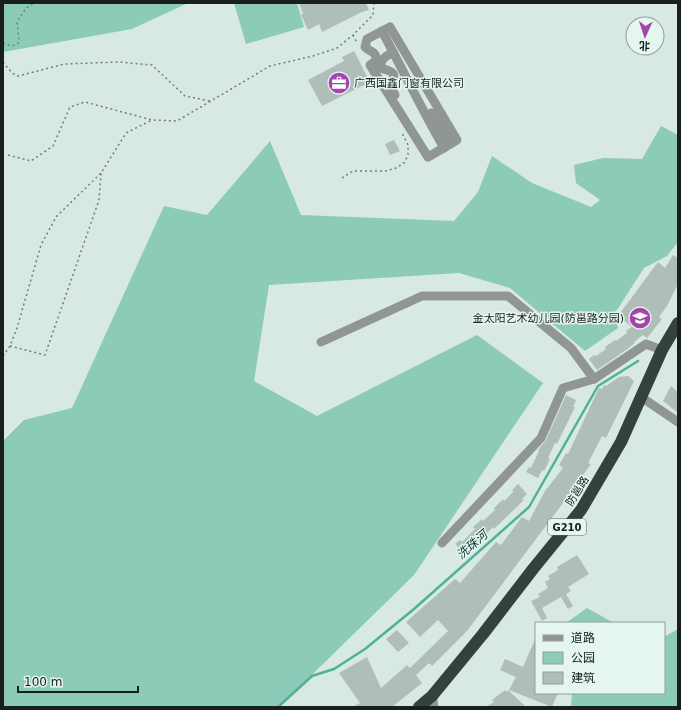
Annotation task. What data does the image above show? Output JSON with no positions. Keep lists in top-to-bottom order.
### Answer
{
  "streets": {
    "highway": ["防邕路", "G210"]
  },
  "water": ["洗珠河"],
  "places": {
    "office": ["广西国鑫门窗有限公司"],
    "school or university": ["金太阳艺术幼儿园(防邕路分园)"]
  },
  "legend": ["道路", "公园", "建筑"],
  "scale_bar": "100 m",
  "north": "bottom"
}
